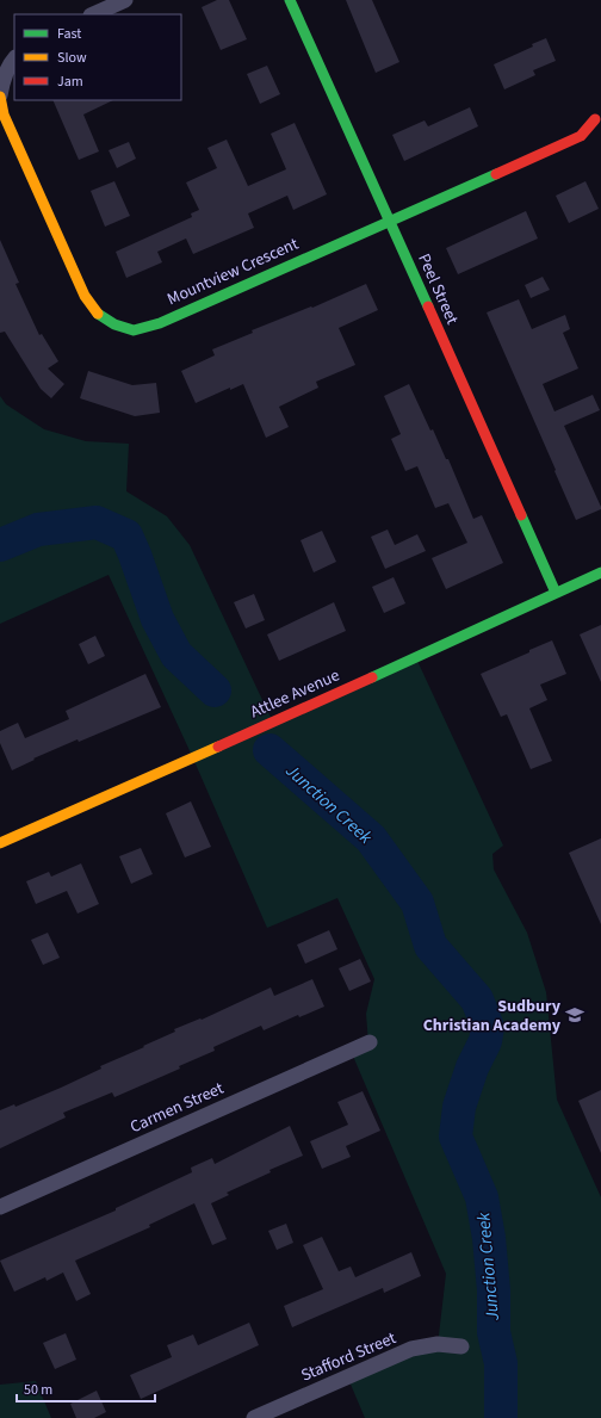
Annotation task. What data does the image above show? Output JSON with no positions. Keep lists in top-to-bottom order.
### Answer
{
  "streets": {
    "street": [
      "Mountview Crescent",
      "Peel Street",
      "Attlee Avenue",
      "Carmen Street",
      "Stafford Street"
    ]
  },
  "crossings": [
    ["Mountview Crescent", "Peel Street"],
    ["Peel Street", "Attlee Avenue"]
  ],
  "water": ["Junction Creek"],
  "places": {
    "school or university": ["Sudbury Christian Academy"]
  },
  "legend": ["Fast", "Slow", "Jam"],
  "scale_bar": "50 m"
}
